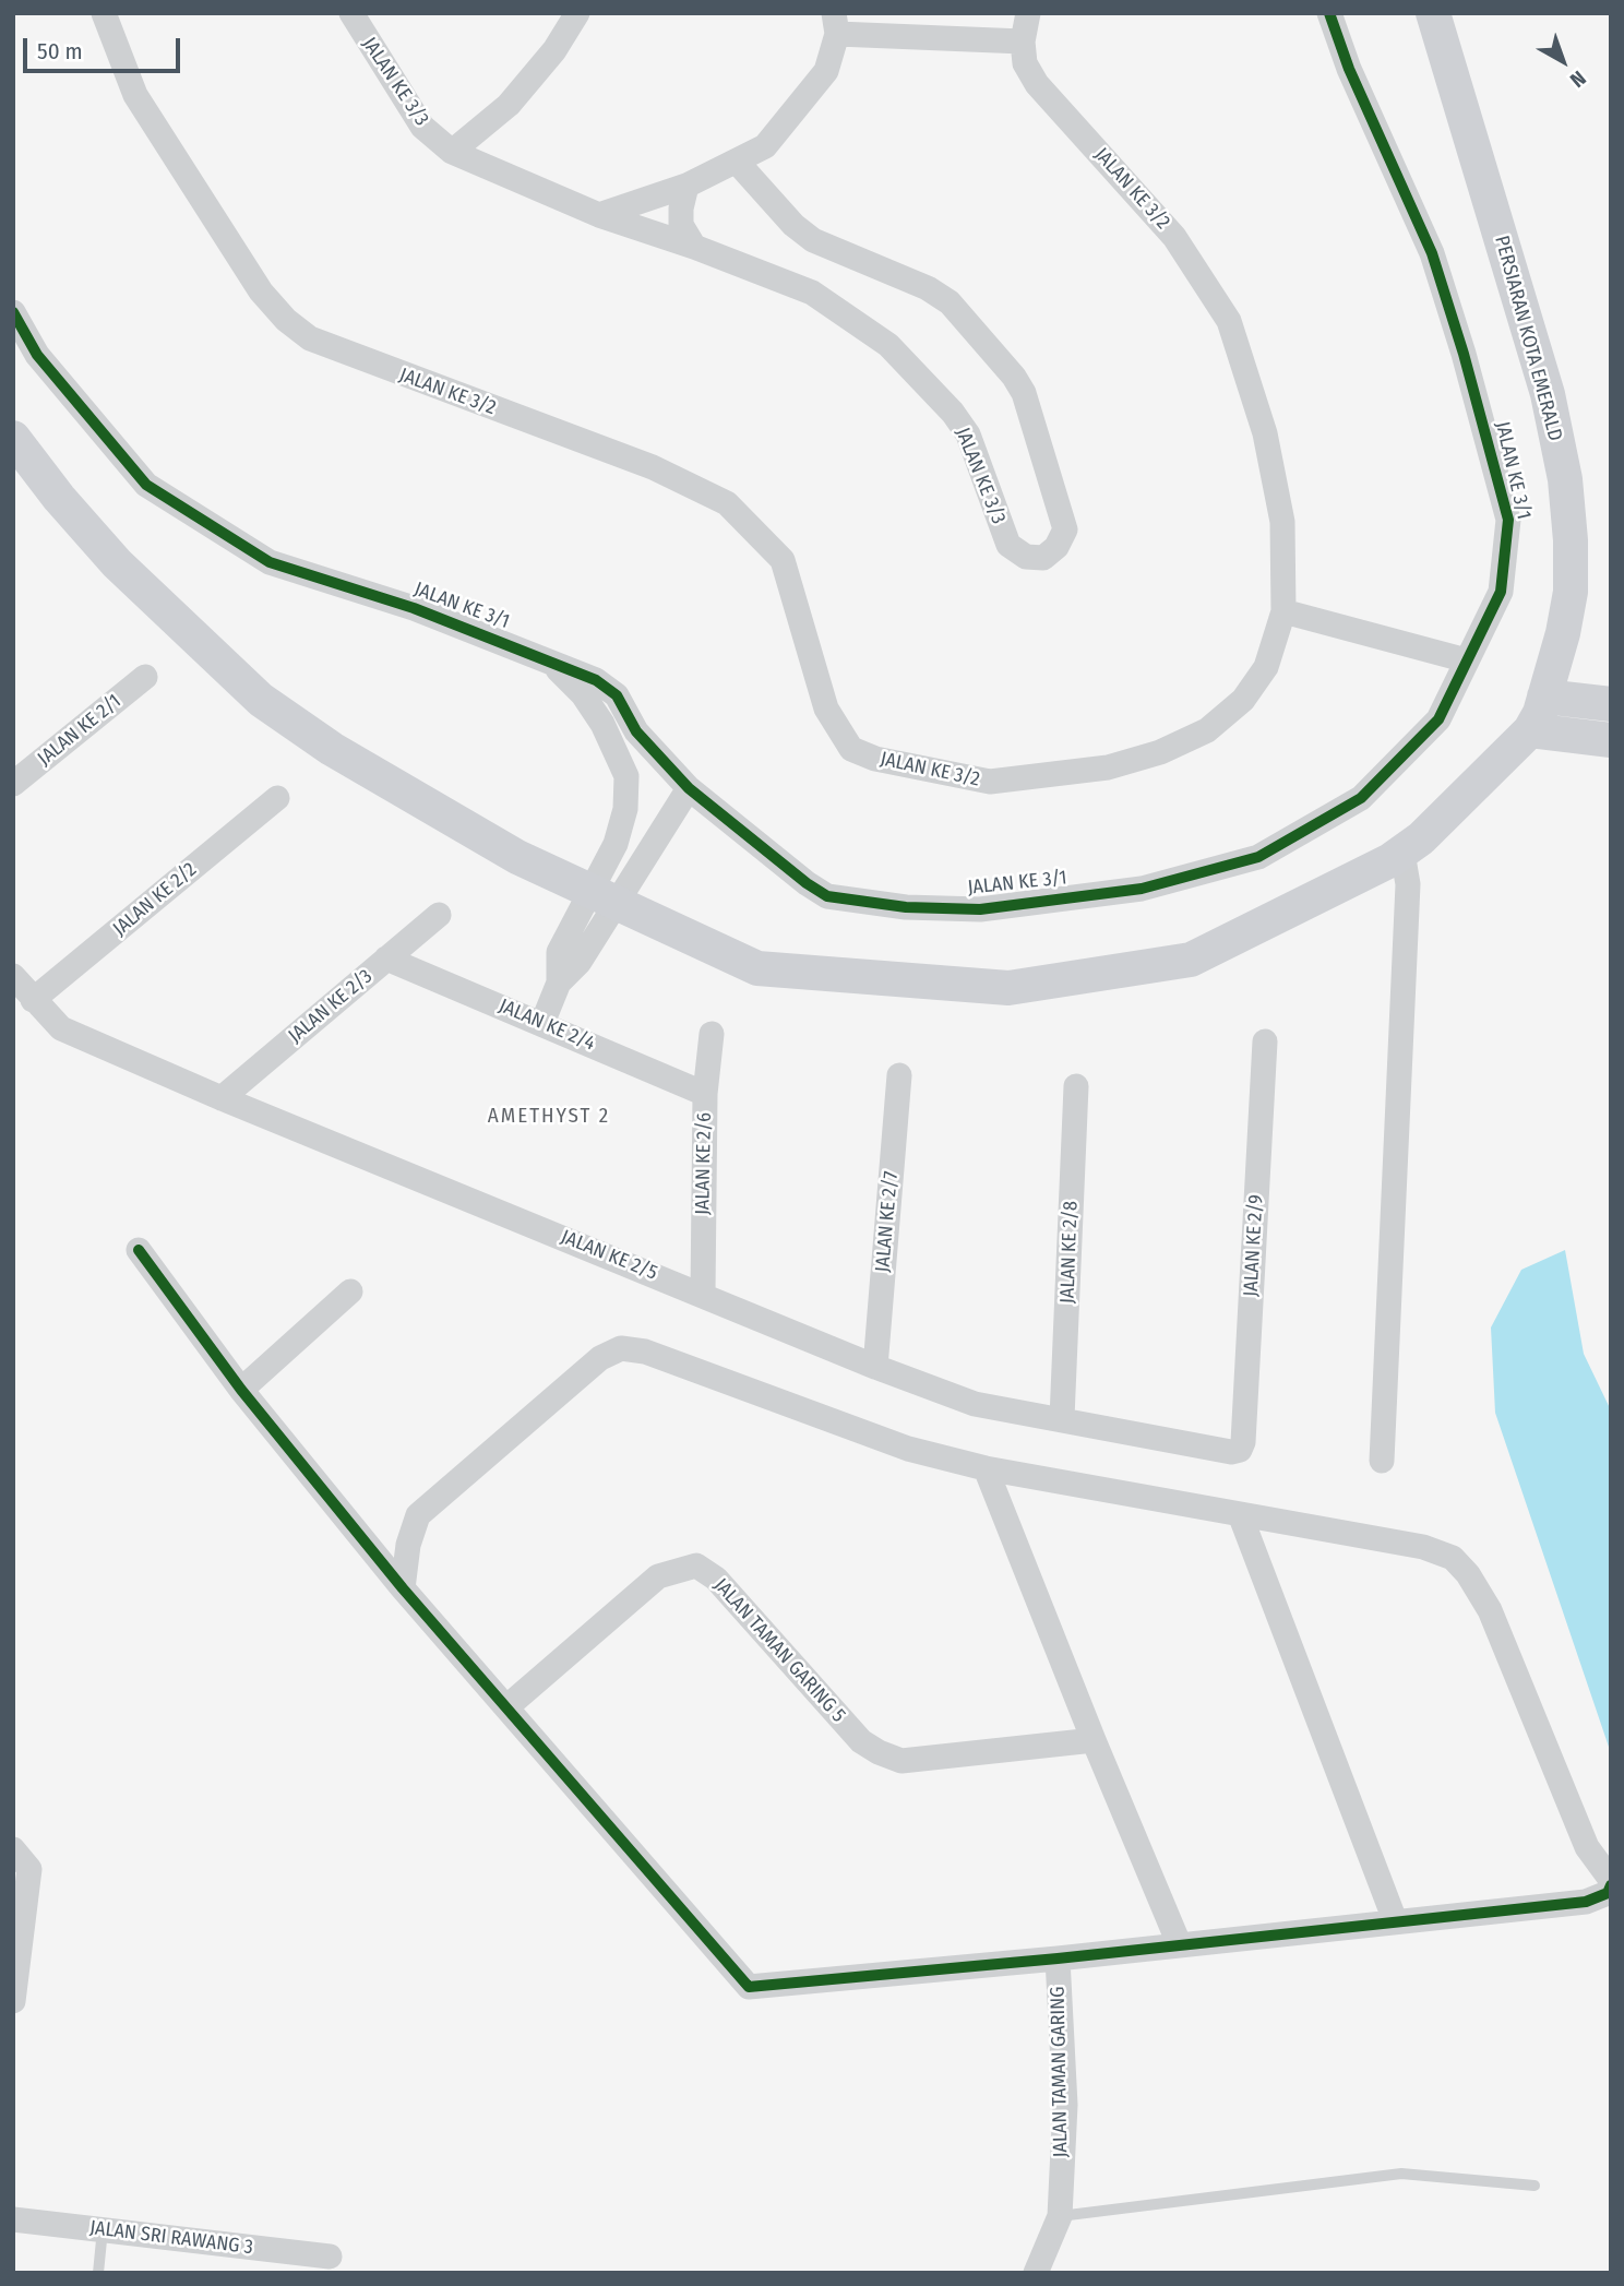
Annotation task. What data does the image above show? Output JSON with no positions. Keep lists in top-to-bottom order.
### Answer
{
  "streets": {
    "street": [
      "JALAN KE 3/3",
      "JALAN KE 3/2",
      "PERSIARAN KOTA EMERALD",
      "JALAN KE 3/1",
      "JALAN KE 2/1",
      "JALAN KE 2/2",
      "JALAN KE 2/3",
      "JALAN KE 2/4",
      "JALAN KE 2/6",
      "JALAN KE 2/7",
      "JALAN KE 2/9",
      "JALAN KE 2/8",
      "JALAN KE 2/5",
      "JALAN TAMAN GARING 5",
      "JALAN TAMAN GARING",
      "JALAN SRI RAWANG 3"
    ]
  },
  "crossings": [
    ["JALAN KE 2/2", "JALAN KE 2/5"],
    ["JALAN KE 2/3", "JALAN KE 2/4"],
    ["JALAN KE 2/3", "JALAN KE 2/5"],
    ["JALAN KE 2/4", "JALAN KE 2/6"],
    ["JALAN KE 2/6", "JALAN KE 2/5"],
    ["JALAN KE 2/7", "JALAN KE 2/5"],
    ["JALAN KE 2/9", "JALAN KE 2/5"],
    ["JALAN KE 2/8", "JALAN KE 2/5"]
  ],
  "districts": ["AMETHYST 2"],
  "scale_bar": "50 m",
  "north": "bottom right"
}
